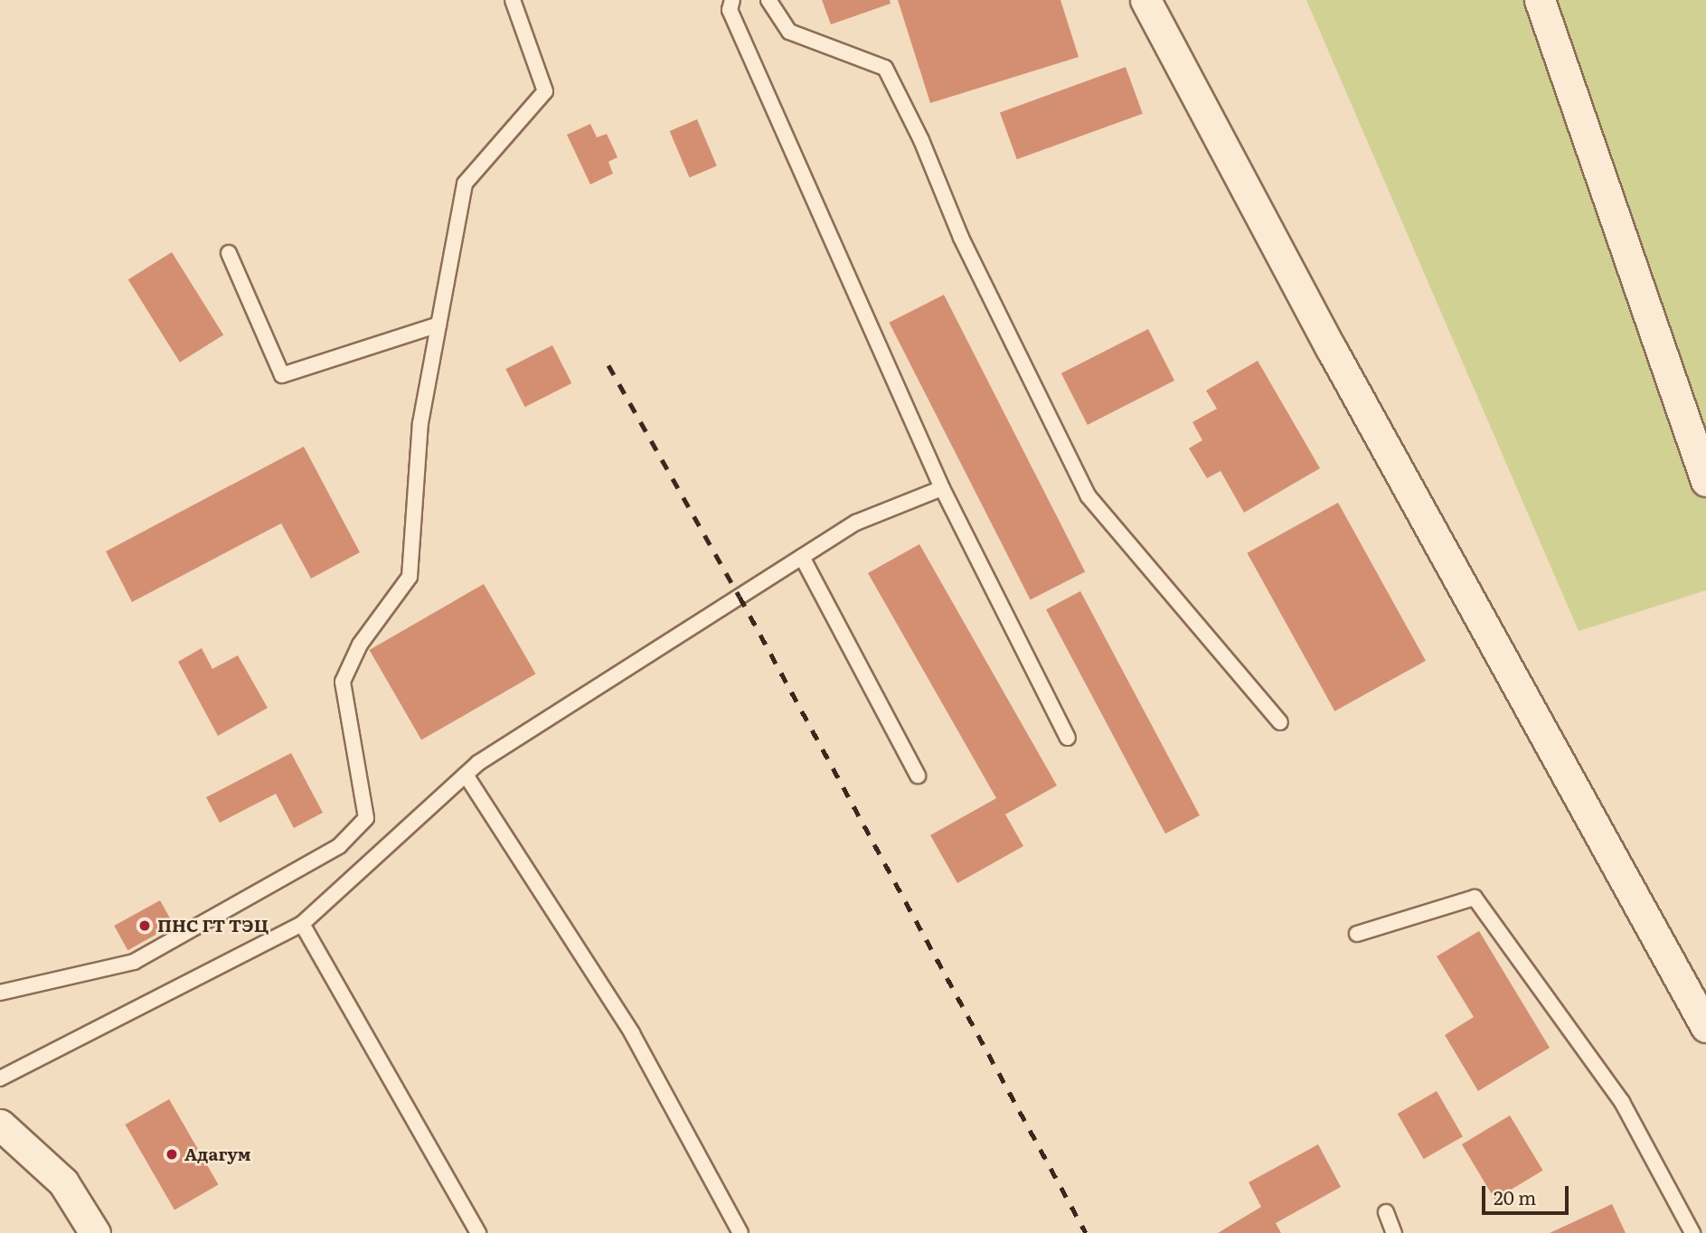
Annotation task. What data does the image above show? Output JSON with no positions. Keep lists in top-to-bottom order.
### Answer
{
  "places": ["ПНС ГТ ТЭЦ", "Адагум"],
  "scale_bar": "20 m"
}
